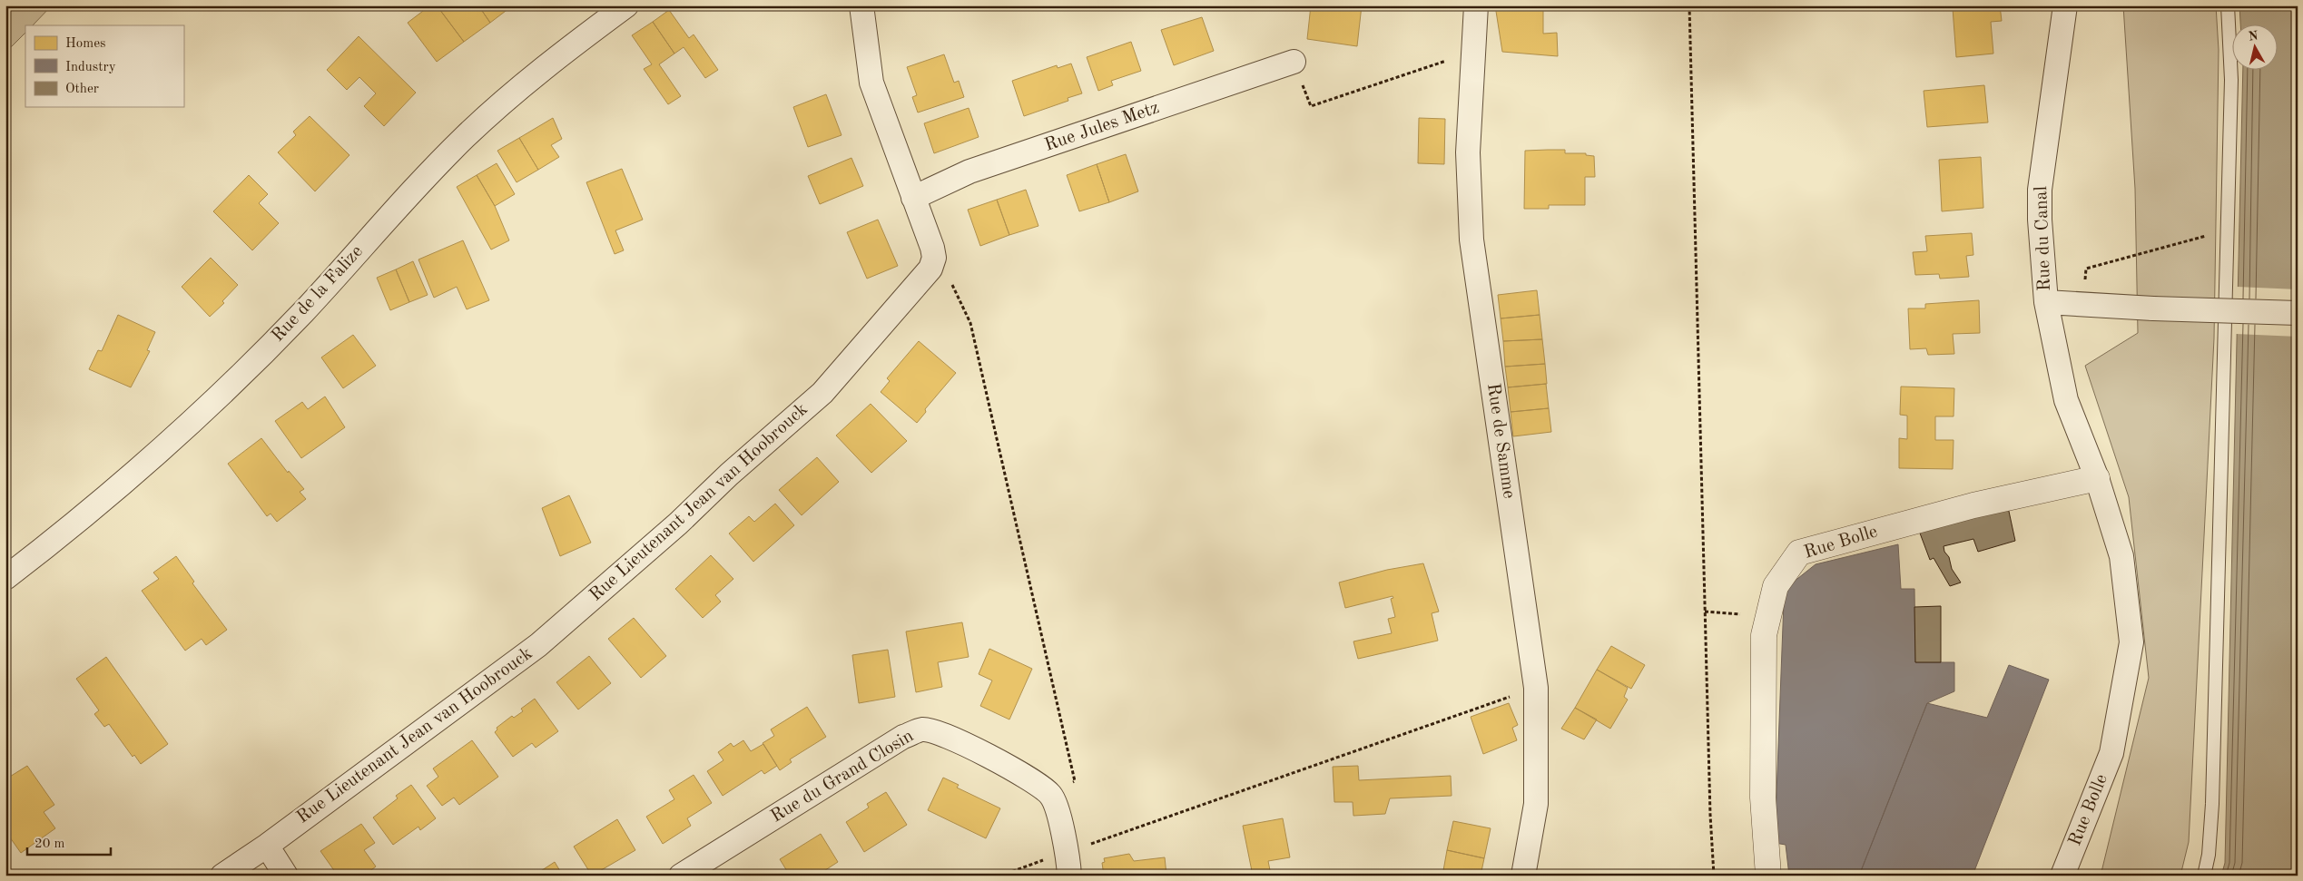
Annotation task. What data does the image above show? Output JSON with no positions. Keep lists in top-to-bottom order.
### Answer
{
  "streets": {
    "street": [
      "Rue Jules Metz",
      "Rue du Canal",
      "Rue de la Falize",
      "Rue de Samme",
      "Rue Lieutenant Jean van Hoobrouck",
      "Rue Bolle",
      "Rue du Grand Closin"
    ]
  },
  "crossings": [
    ["Rue du Canal", "Rue Bolle"]
  ],
  "legend": ["Homes", "Industry", "Other"],
  "scale_bar": "20 m",
  "north": "top"
}
